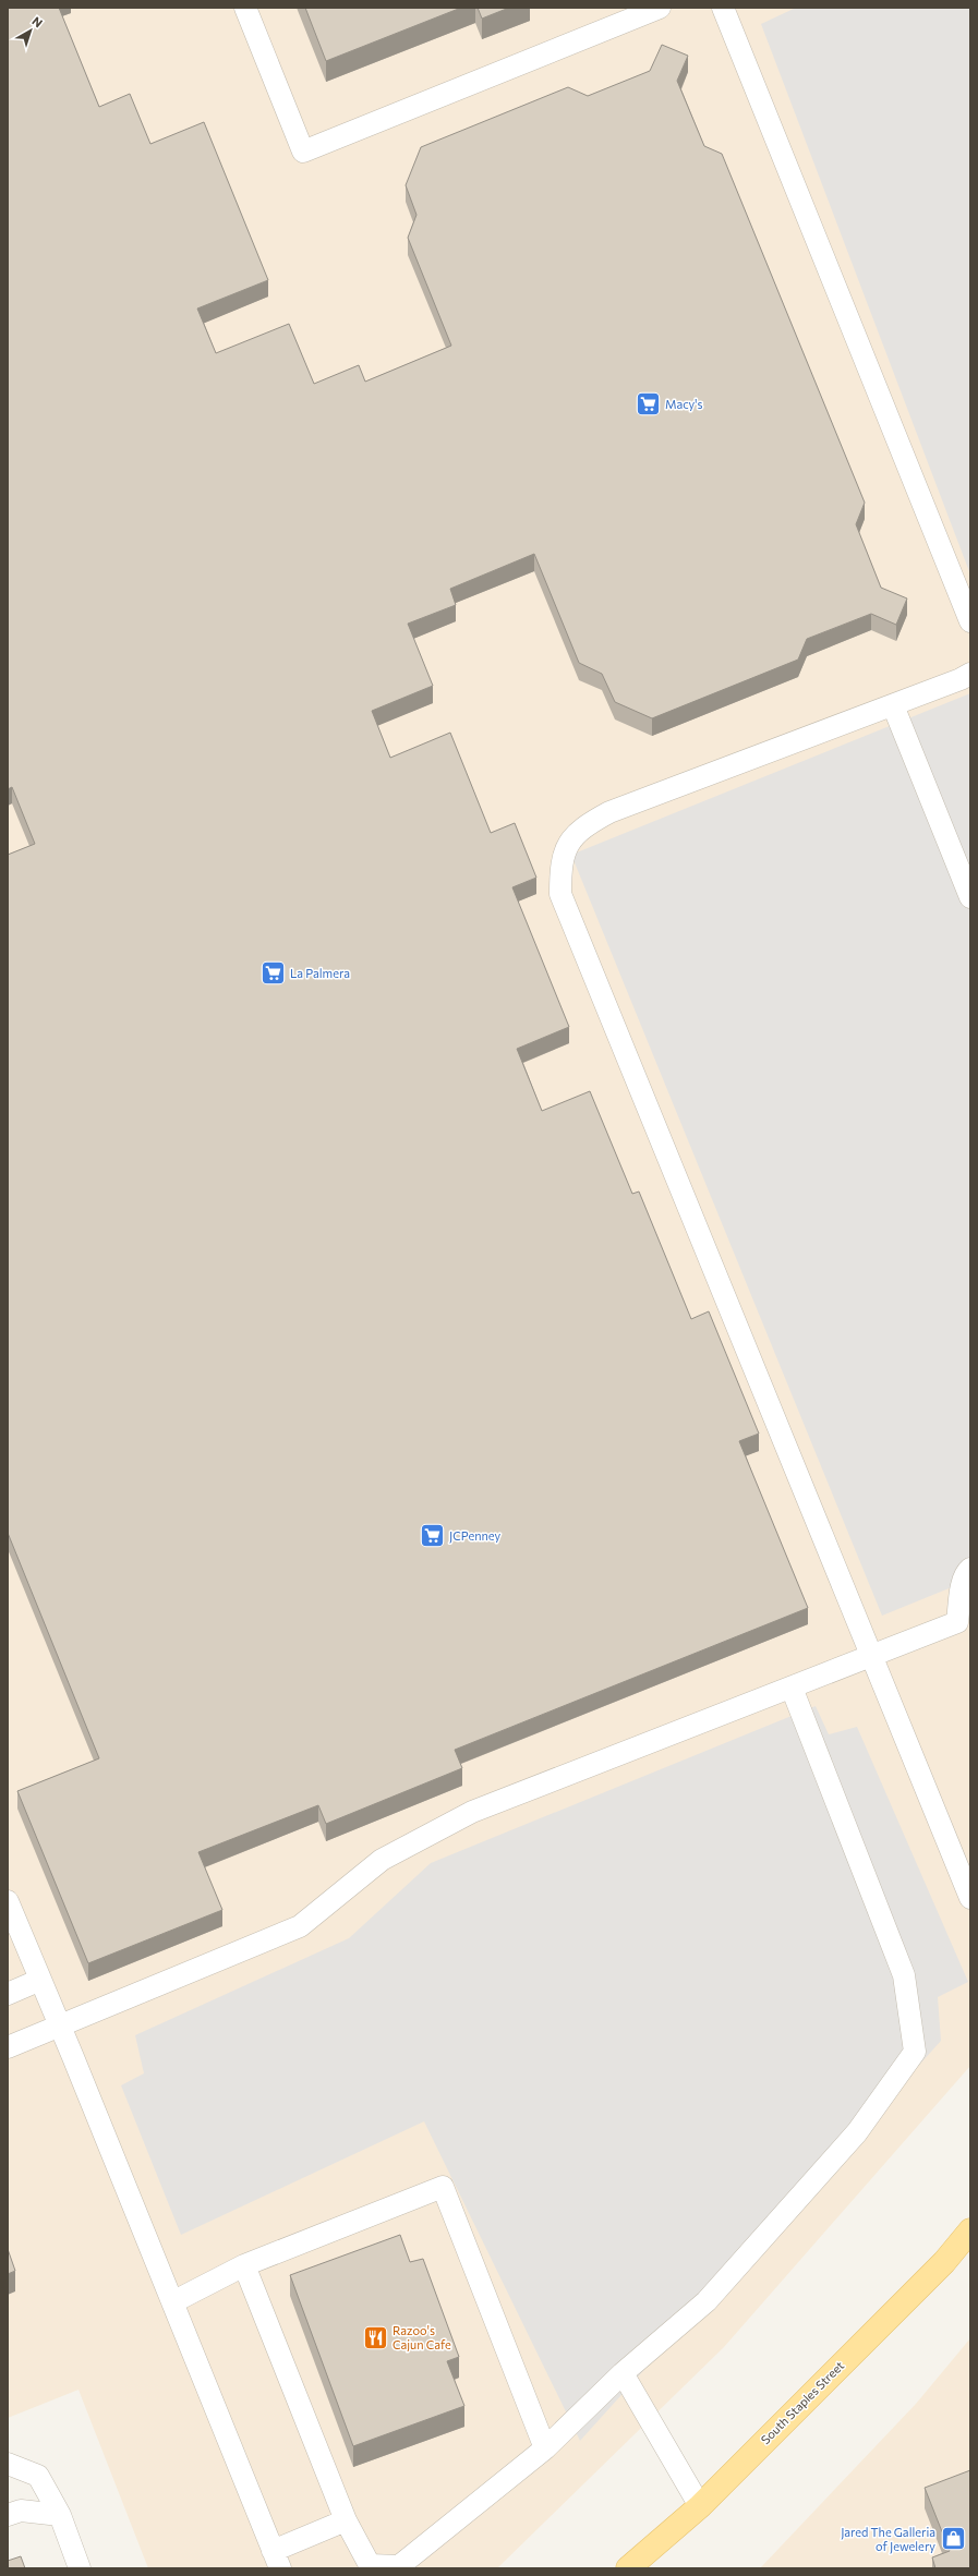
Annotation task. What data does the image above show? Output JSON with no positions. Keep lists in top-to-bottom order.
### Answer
{
  "streets": {
    "main road": ["South Staples Street"]
  },
  "places": {
    "supermarket": ["Macy's", "La Palmera", "JCPenney"],
    "restaurant": ["Razoo's Cajun Cafe"],
    "shop": ["Jared The Galleria of Jewelery"]
  },
  "north": "top right"
}
